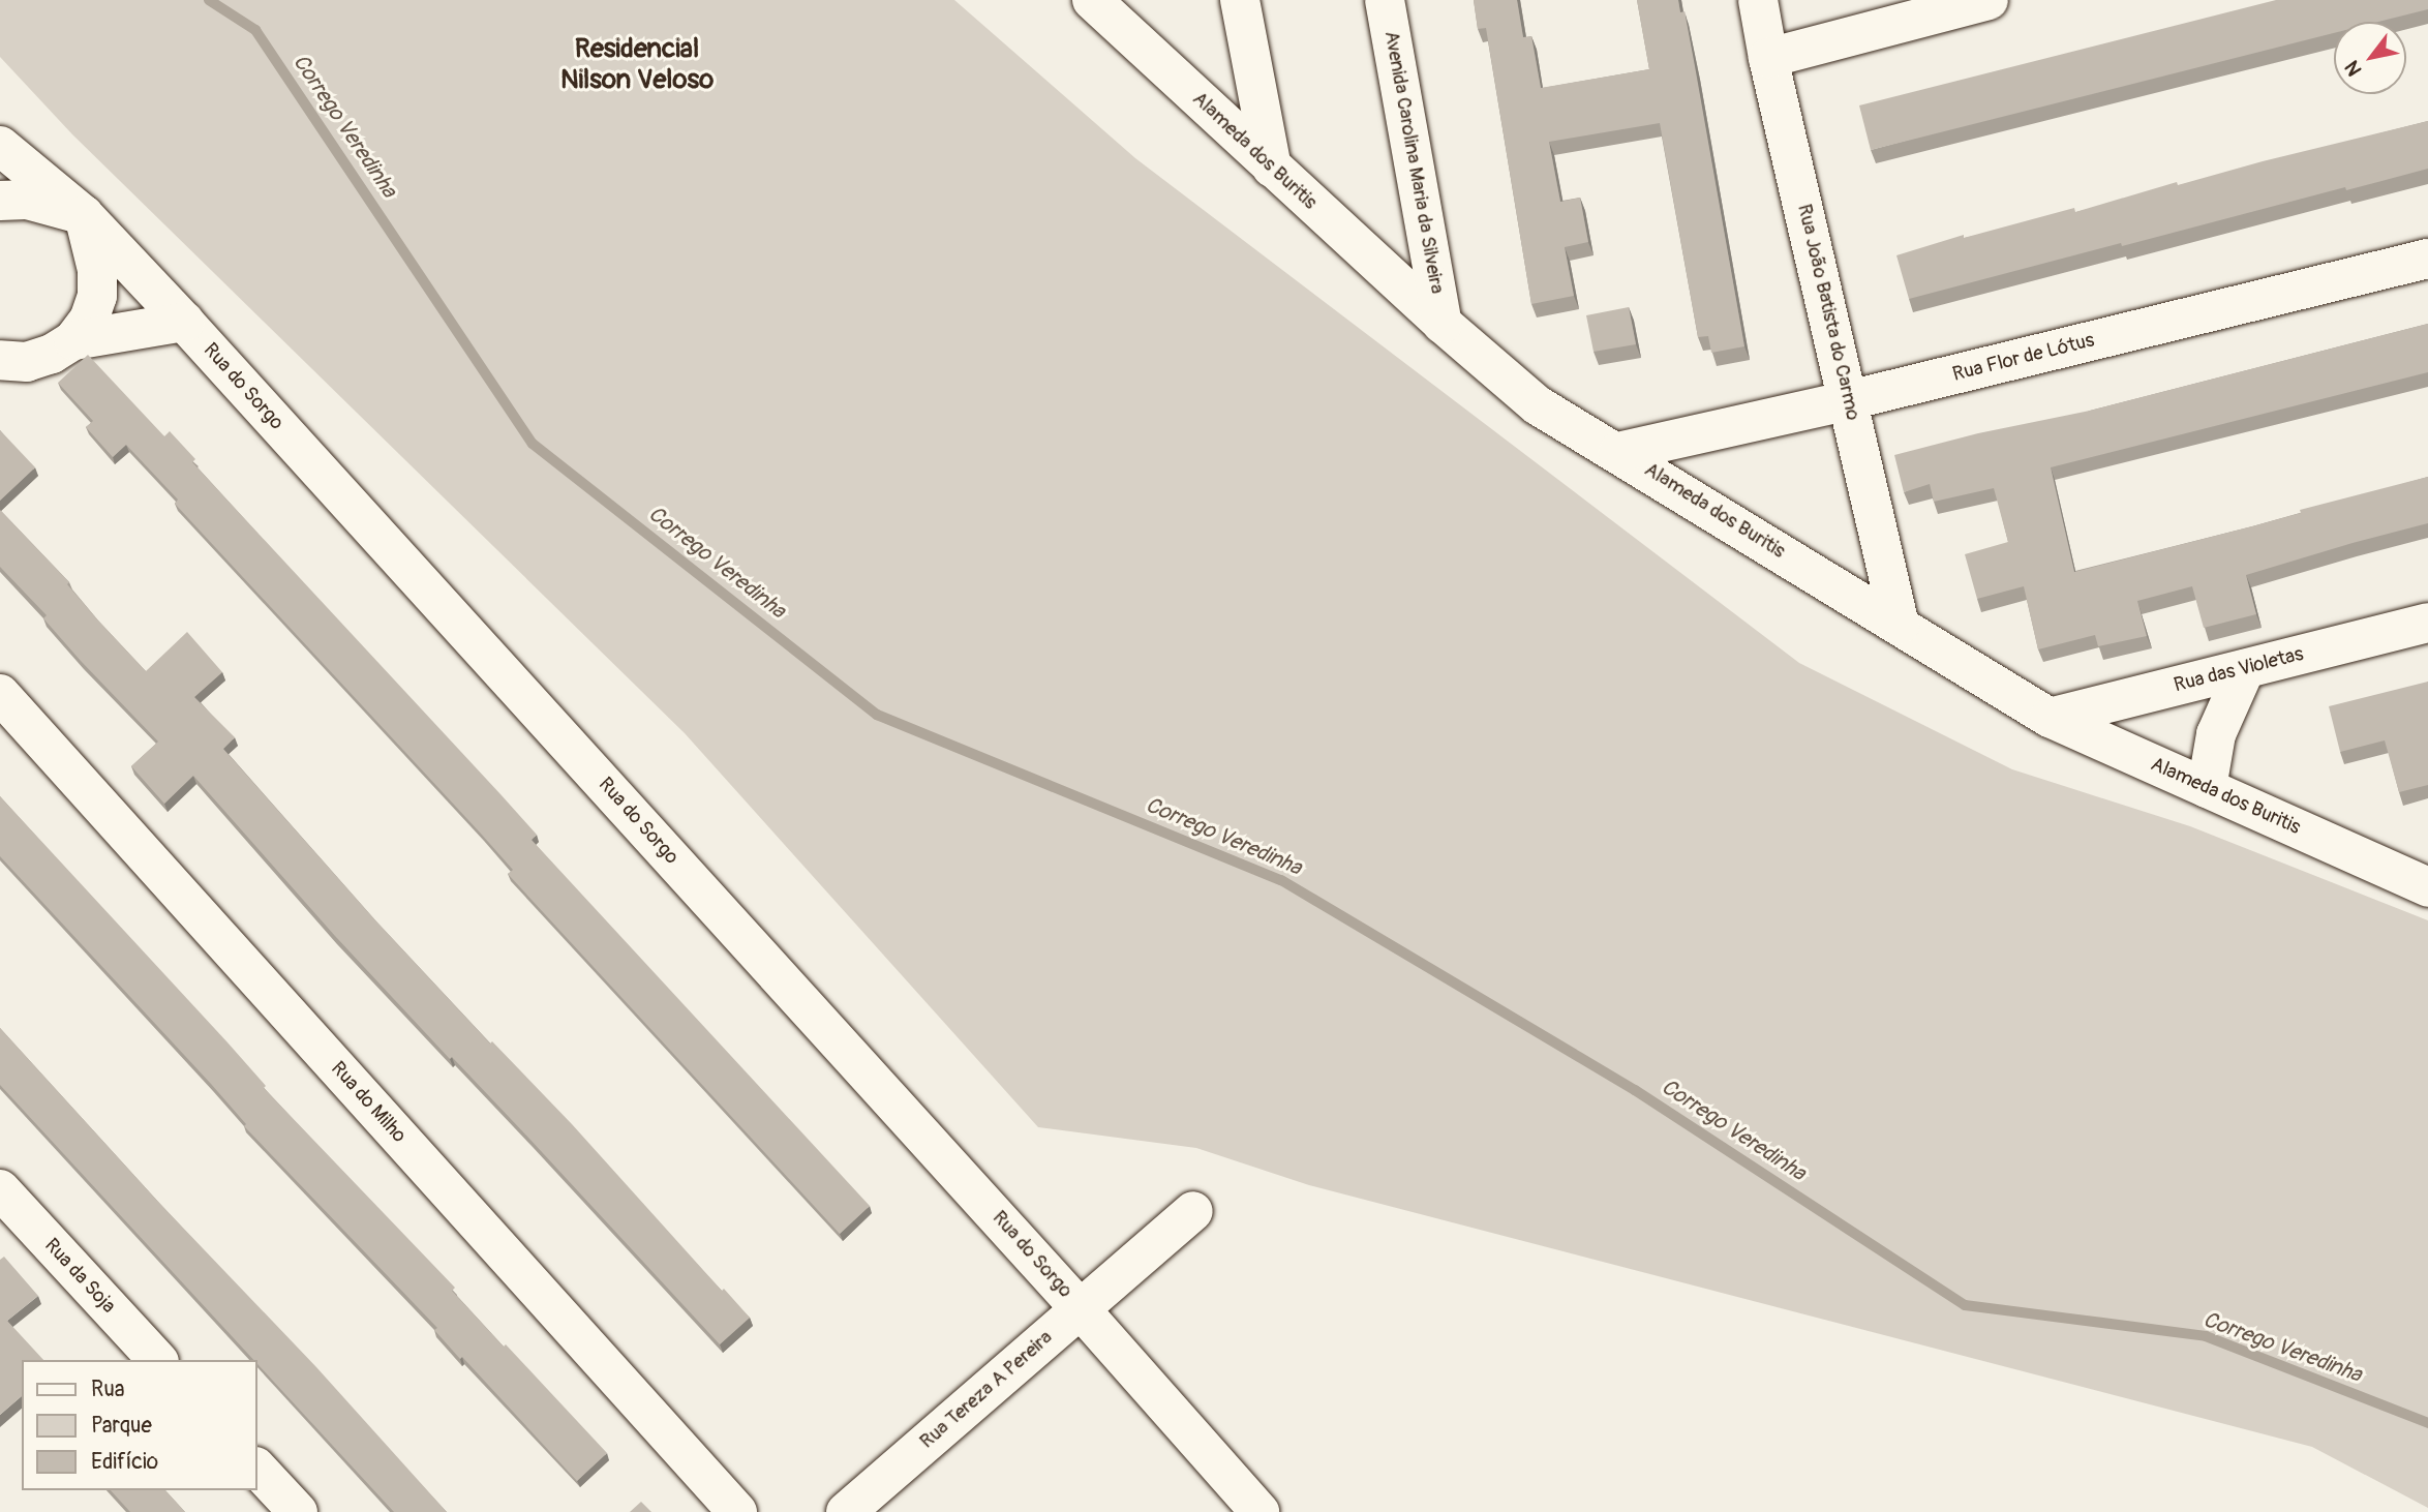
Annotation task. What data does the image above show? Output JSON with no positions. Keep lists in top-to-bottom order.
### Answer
{
  "streets": {
    "street": [
      "Alameda dos Buritis",
      "Avenida Carolina Maria da Silveira",
      "Rua João Batista do Carmo",
      "Rua Flor de Lótus",
      "Rua do Sorgo",
      "Rua das Violetas",
      "Rua do Milho",
      "Rua da Soja",
      "Rua Tereza A Pereira"
    ]
  },
  "crossings": [
    ["Alameda dos Buritis", "Avenida Carolina Maria da Silveira"],
    ["Alameda dos Buritis", "Rua João Batista do Carmo"],
    ["Alameda dos Buritis", "Rua Flor de Lótus"],
    ["Alameda dos Buritis", "Rua das Violetas"],
    ["Rua João Batista do Carmo", "Rua Flor de Lótus"],
    ["Rua do Sorgo", "Rua Tereza A Pereira"]
  ],
  "districts": ["Residencial Nilson Veloso"],
  "water": ["Corrego Veredinha"],
  "legend": ["Rua", "Parque", "Edifício"],
  "north": "bottom left"
}
